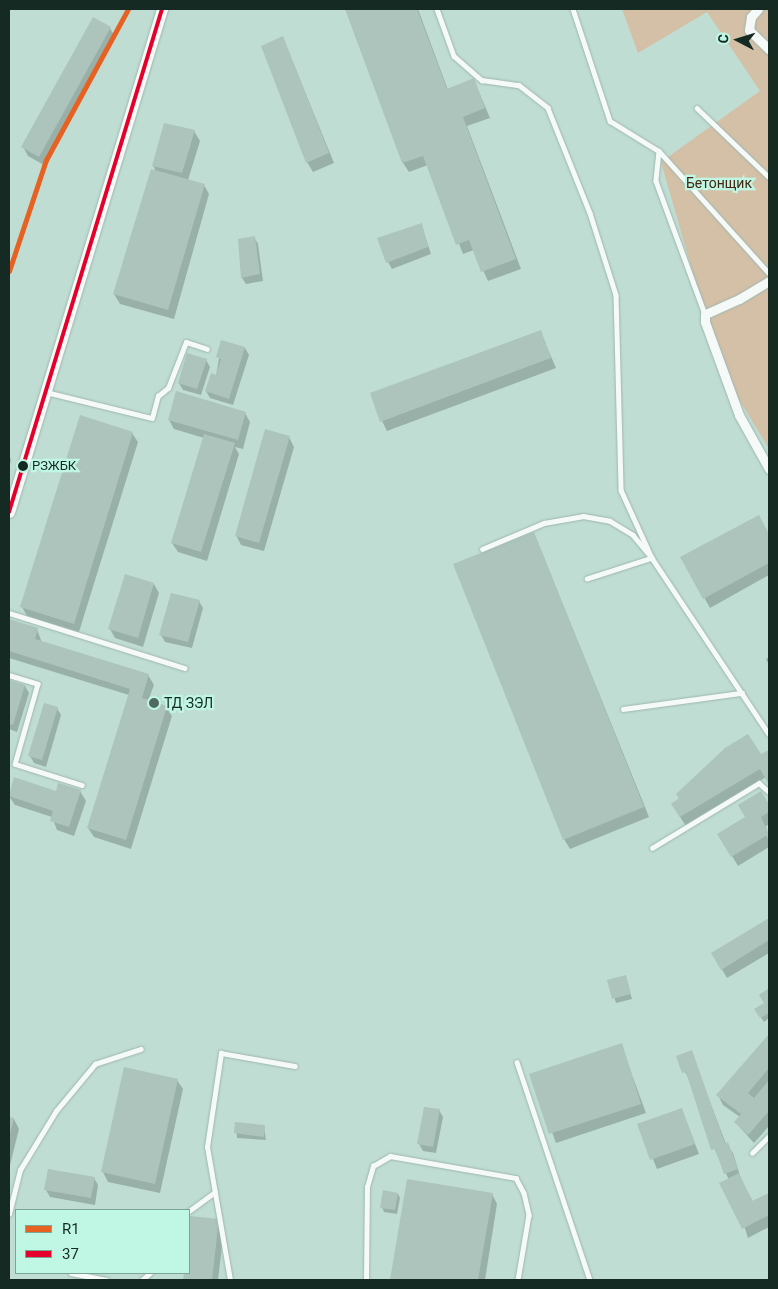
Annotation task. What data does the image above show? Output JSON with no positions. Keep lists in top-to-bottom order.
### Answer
{
  "parks": ["Бетонщик"],
  "places": ["РЗЖБК", "ТД ЗЭЛ"],
  "lines": ["transit line R1", "transit line 37"],
  "legend": ["R1", "37"],
  "north": "left"
}
